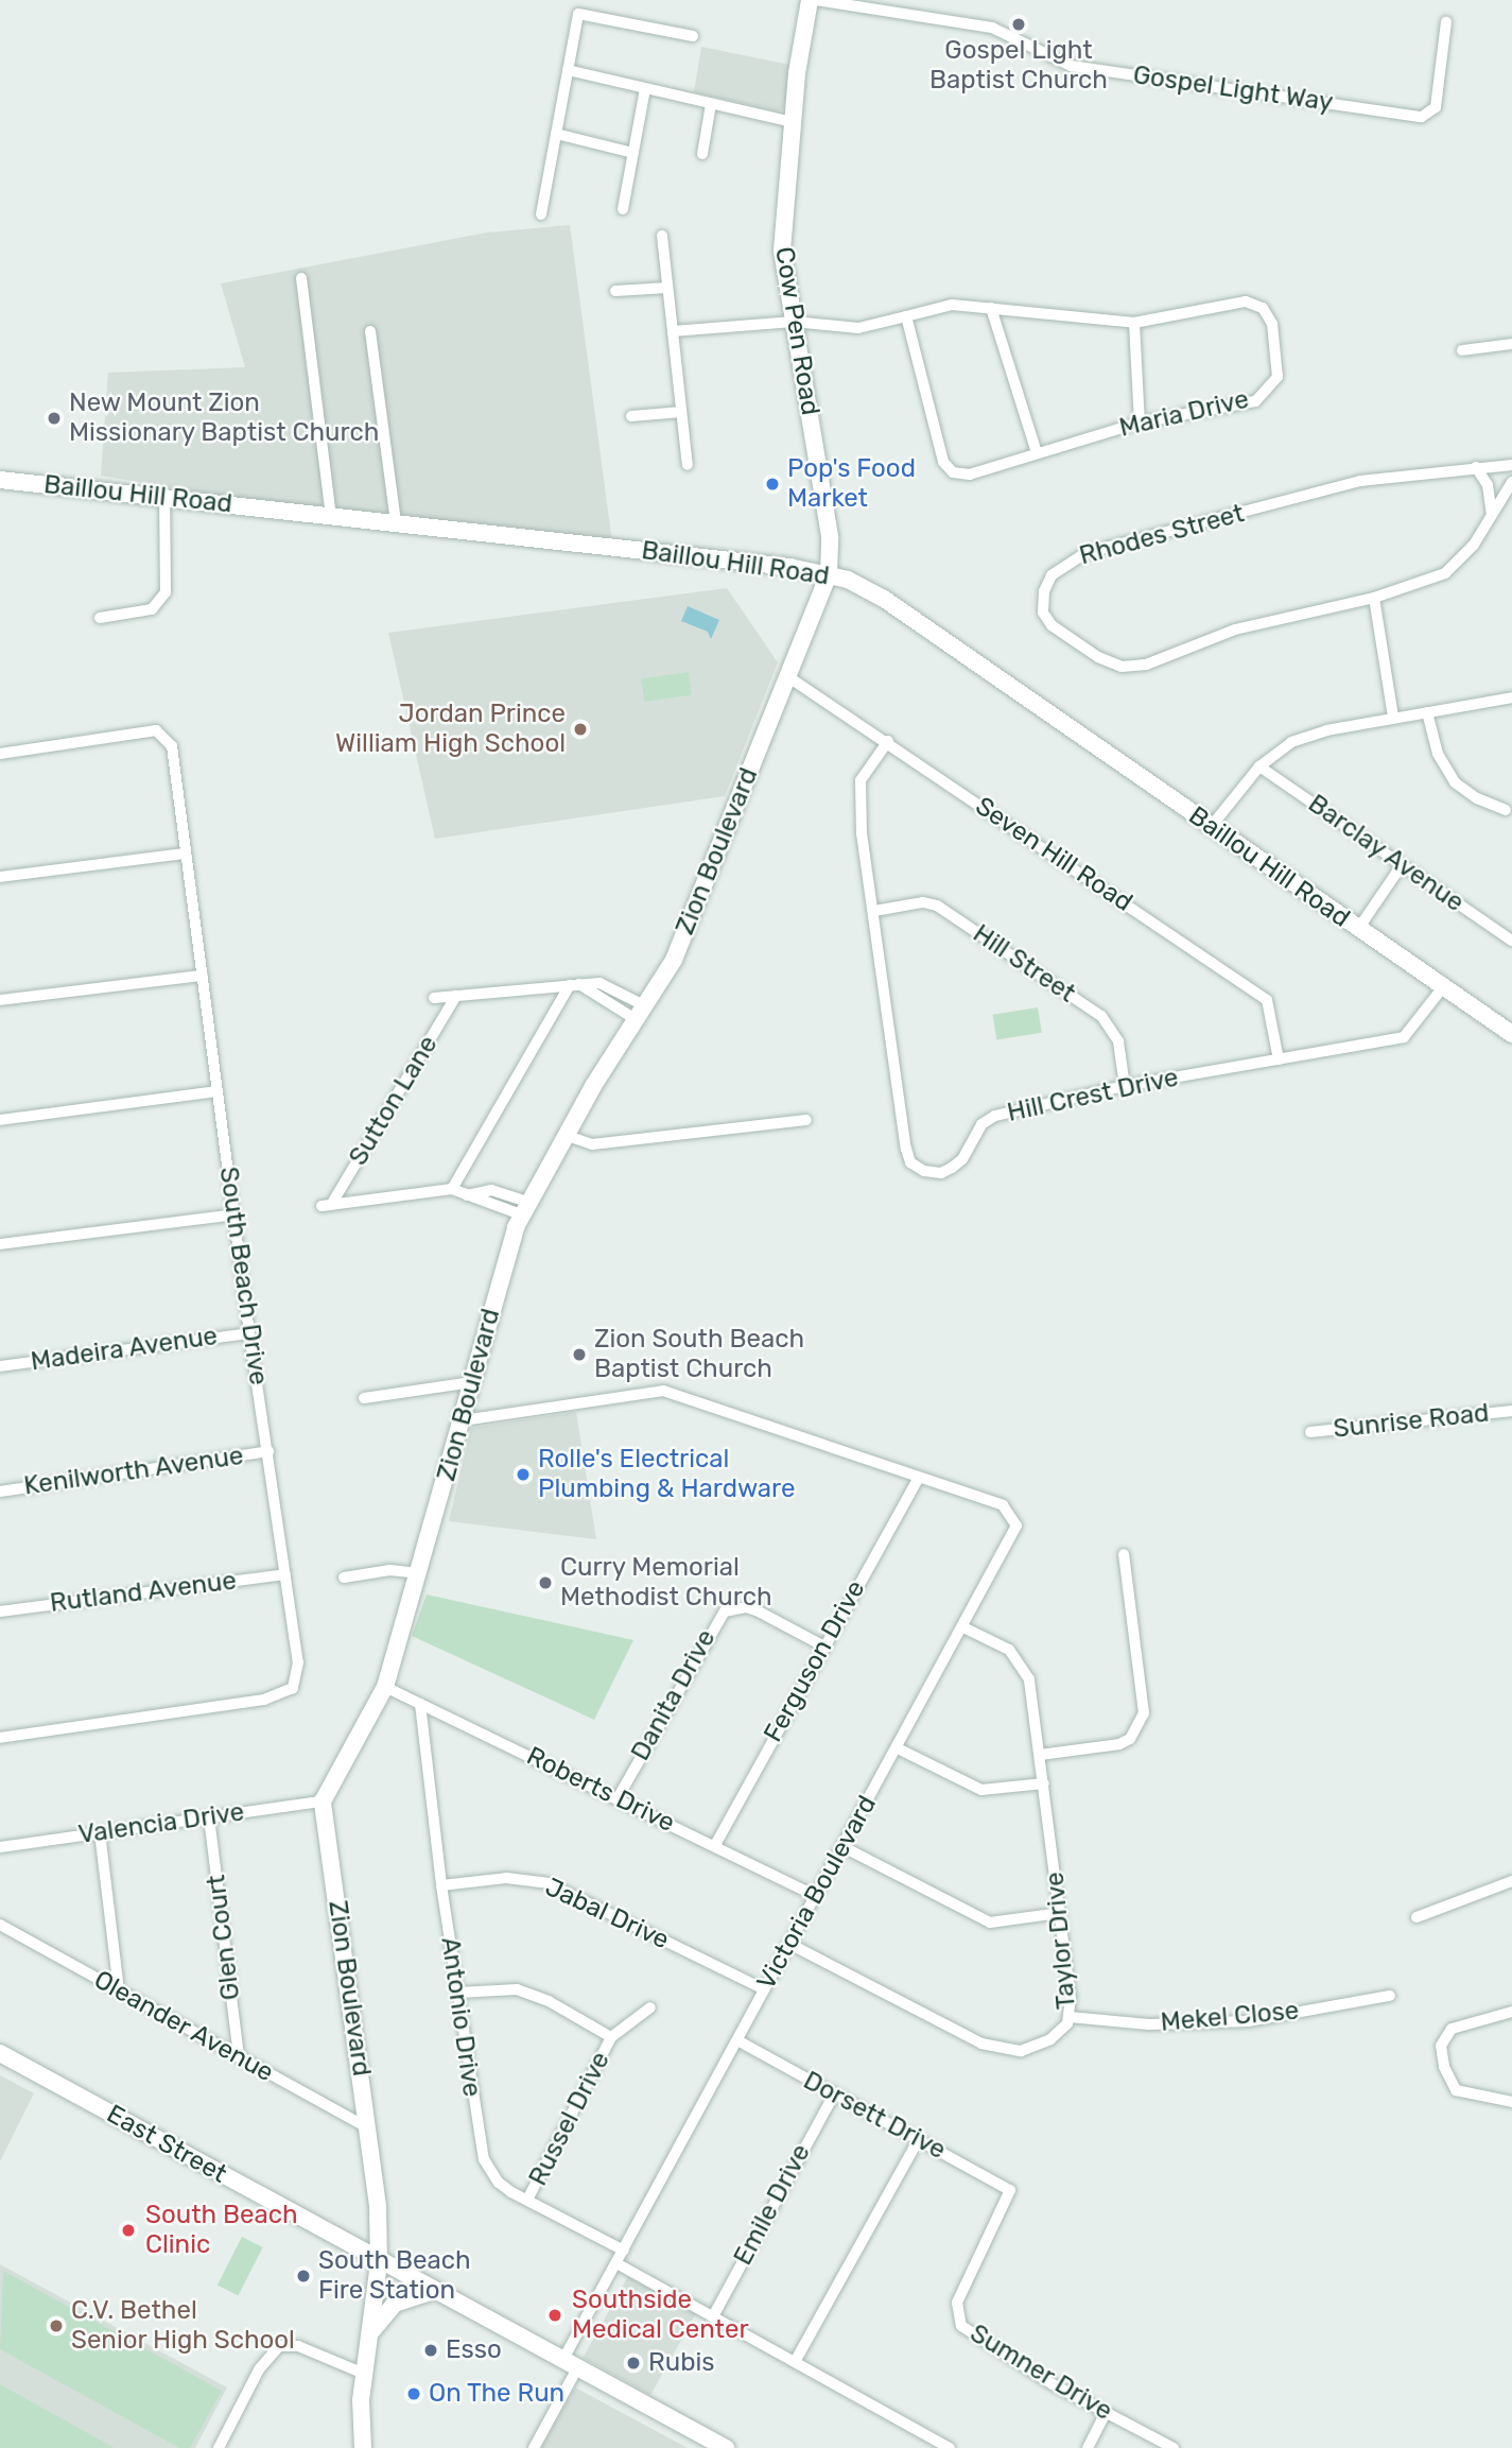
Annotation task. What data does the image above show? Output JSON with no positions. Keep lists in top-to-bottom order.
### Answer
{
  "streets": {
    "main road": [
      "Cow Pen Road",
      "Baillou Hill Road",
      "Zion Boulevard",
      "East Street"
    ],
    "street": [
      "Gospel Light Way",
      "Maria Drive",
      "Rhodes Street",
      "Barclay Avenue",
      "Seven Hill Road",
      "Hill Street",
      "Hill Crest Drive",
      "Sutton Lane",
      "South Beach Drive",
      "Madeira Avenue",
      "Sunrise Road",
      "Kenilworth Avenue",
      "Rutland Avenue",
      "Ferguson Drive",
      "Danita Drive",
      "Roberts Drive",
      "Valencia Drive",
      "Victoria Boulevard",
      "Jabal Drive",
      "Glen Court",
      "Taylor Drive",
      "Antonio Drive",
      "Mekel Close",
      "Oleander Avenue",
      "Dorsett Drive",
      "Russel Drive",
      "Emile Drive",
      "Sumner Drive"
    ]
  },
  "crossings": [
    ["Cow Pen Road", "Maria Drive"],
    ["Cow Pen Road", "Baillou Hill Road"],
    ["Cow Pen Road", "Zion Boulevard"],
    ["Baillou Hill Road", "Zion Boulevard"],
    ["Baillou Hill Road", "Hill Crest Drive"],
    ["Zion Boulevard", "Seven Hill Road"],
    ["Zion Boulevard", "Roberts Drive"],
    ["Zion Boulevard", "Valencia Drive"],
    ["Zion Boulevard", "Oleander Avenue"],
    ["Zion Boulevard", "East Street"],
    ["Seven Hill Road", "Hill Crest Drive"],
    ["Hill Street", "Hill Crest Drive"],
    ["South Beach Drive", "Madeira Avenue"],
    ["South Beach Drive", "Kenilworth Avenue"],
    ["South Beach Drive", "Rutland Avenue"],
    ["Ferguson Drive", "Danita Drive"],
    ["Ferguson Drive", "Roberts Drive"],
    ["Ferguson Drive", "Victoria Boulevard"],
    ["Danita Drive", "Roberts Drive"],
    ["Roberts Drive", "Victoria Boulevard"],
    ["Roberts Drive", "Antonio Drive"],
    ["Valencia Drive", "Glen Court"],
    ["Victoria Boulevard", "Jabal Drive"],
    ["Victoria Boulevard", "Taylor Drive"],
    ["Victoria Boulevard", "Antonio Drive"],
    ["Victoria Boulevard", "Dorsett Drive"],
    ["Victoria Boulevard", "East Street"],
    ["Jabal Drive", "Antonio Drive"],
    ["Glen Court", "Oleander Avenue"],
    ["Taylor Drive", "Mekel Close"],
    ["Antonio Drive", "Russel Drive"],
    ["Dorsett Drive", "Emile Drive"],
    ["Dorsett Drive", "Sumner Drive"]
  ],
  "places": [
    "Gospel Light Baptist Church",
    "New Mount Zion Missionary Baptist Church",
    "Pop's Food Market",
    "Jordan Prince William High School",
    "Zion South Beach Baptist Church",
    "Rolle's Electrical Plumbing & Hardware",
    "Curry Memorial Methodist Church",
    "South Beach Clinic",
    "South Beach Fire Station",
    "Southside Medical Center",
    "C.V. Bethel Senior High School",
    "Esso",
    "Rubis",
    "On The Run"
  ]
}
